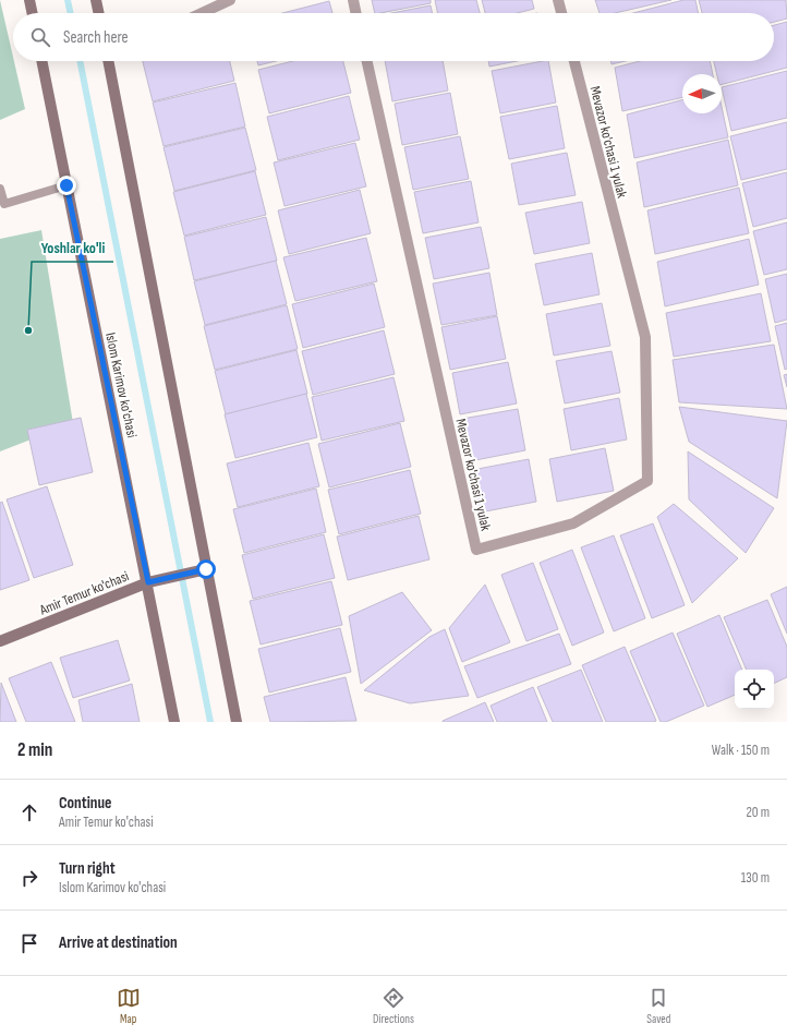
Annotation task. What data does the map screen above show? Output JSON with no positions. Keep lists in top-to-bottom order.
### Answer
{
  "streets": {
    "main road": ["Islom Karimov ko'chasi", "Amir Temur ko'chasi"],
    "street": ["Mevazor ko'chasi 1 yulak"]
  },
  "crossings": [
    ["Islom Karimov ko'chasi", "Amir Temur ko'chasi"]
  ],
  "places": ["Yoshlar ko'li"],
  "north": "left",
  "page": {
    "search": "Search here",
    "heading": ["2 min", "Walk · 150 m"],
    "list": [
      ["Continue", "Amir Temur ko'chasi", "20 m"],
      ["Turn right", "Islom Karimov ko'chasi", "130 m"],
      "Arrive at destination"
    ],
    "nav": ["Map", "Directions", "Saved"]
  }
}
